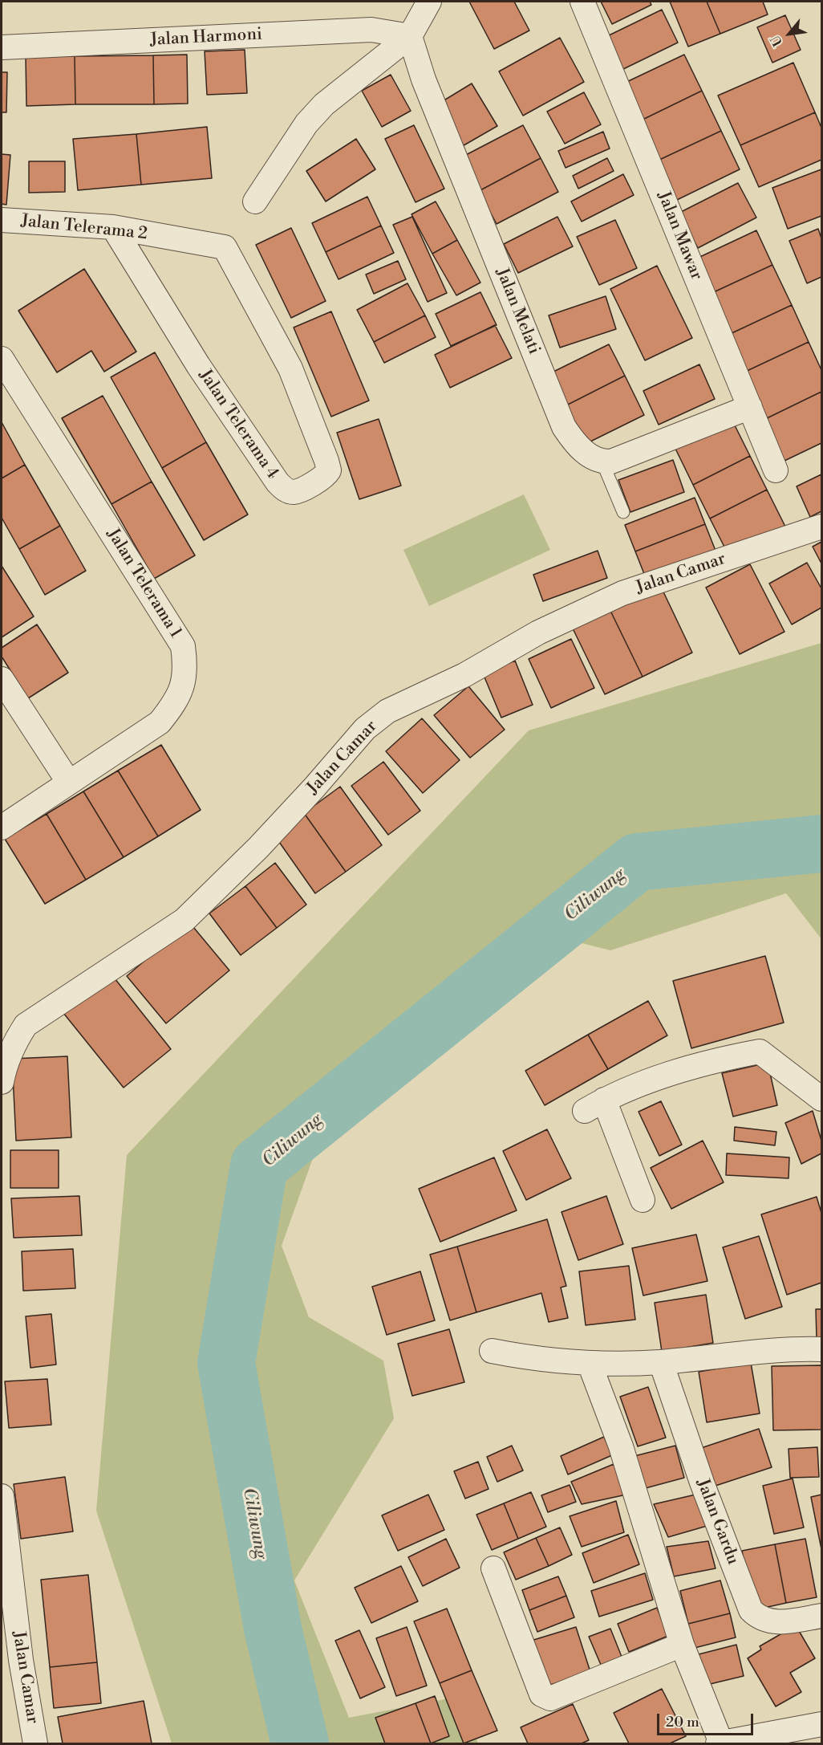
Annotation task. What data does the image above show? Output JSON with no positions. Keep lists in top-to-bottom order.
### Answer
{
  "streets": {
    "street": [
      "Jalan Harmoni",
      "Jalan Telerama 2",
      "Jalan Mawar",
      "Jalan Melati",
      "Jalan Telerama 4",
      "Jalan Camar",
      "Jalan Telerama 1",
      "Jalan Gardu"
    ]
  },
  "crossings": [
    ["Jalan Harmoni", "Jalan Melati"],
    ["Jalan Telerama 2", "Jalan Telerama 4"]
  ],
  "water": ["Ciliwung"],
  "scale_bar": "20 m",
  "north": "bottom left"
}
